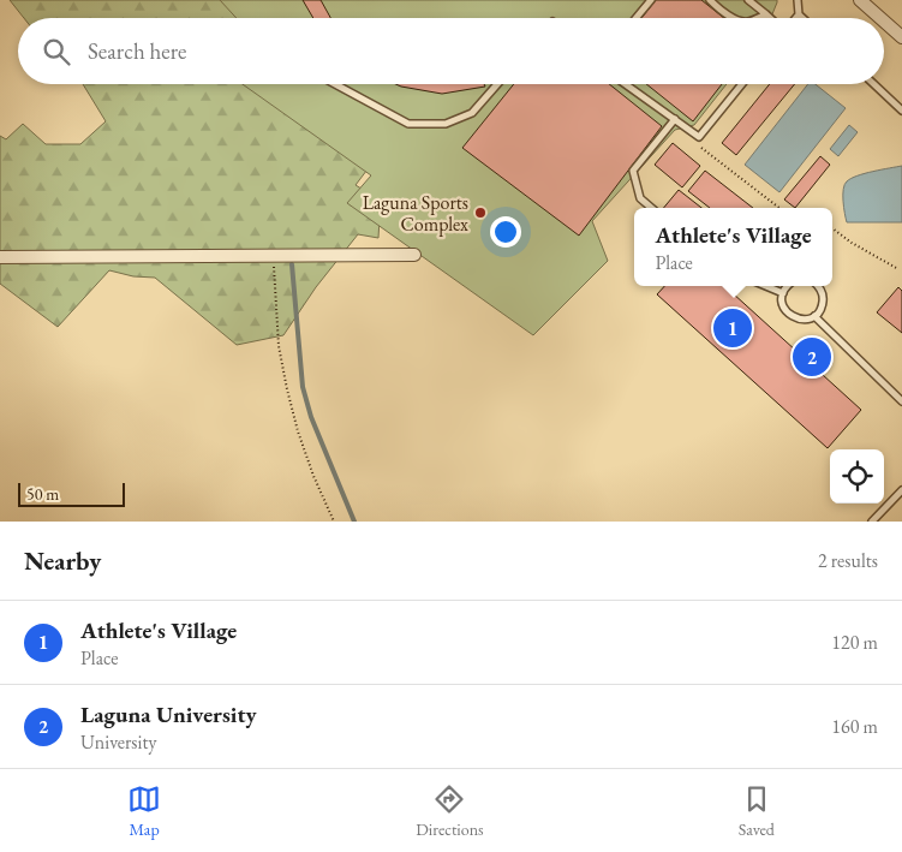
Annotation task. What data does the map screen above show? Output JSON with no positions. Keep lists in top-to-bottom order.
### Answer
{
  "places": ["Laguna Sports Complex"],
  "scale_bar": "50 m",
  "page": {
    "search": "Search here",
    "popup": ["Athlete's Village", "Place"],
    "pins": ["1", "2"],
    "scale": "50 m",
    "heading": ["Nearby", "2 results"],
    "list": [
      {
        "mark": "1",
        "name": "Athlete's Village",
        "note": "Place",
        "value": "120 m"
      },
      {
        "mark": "2",
        "name": "Laguna University",
        "note": "University",
        "value": "160 m"
      }
    ],
    "nav": ["Map", "Directions", "Saved"]
  }
}
